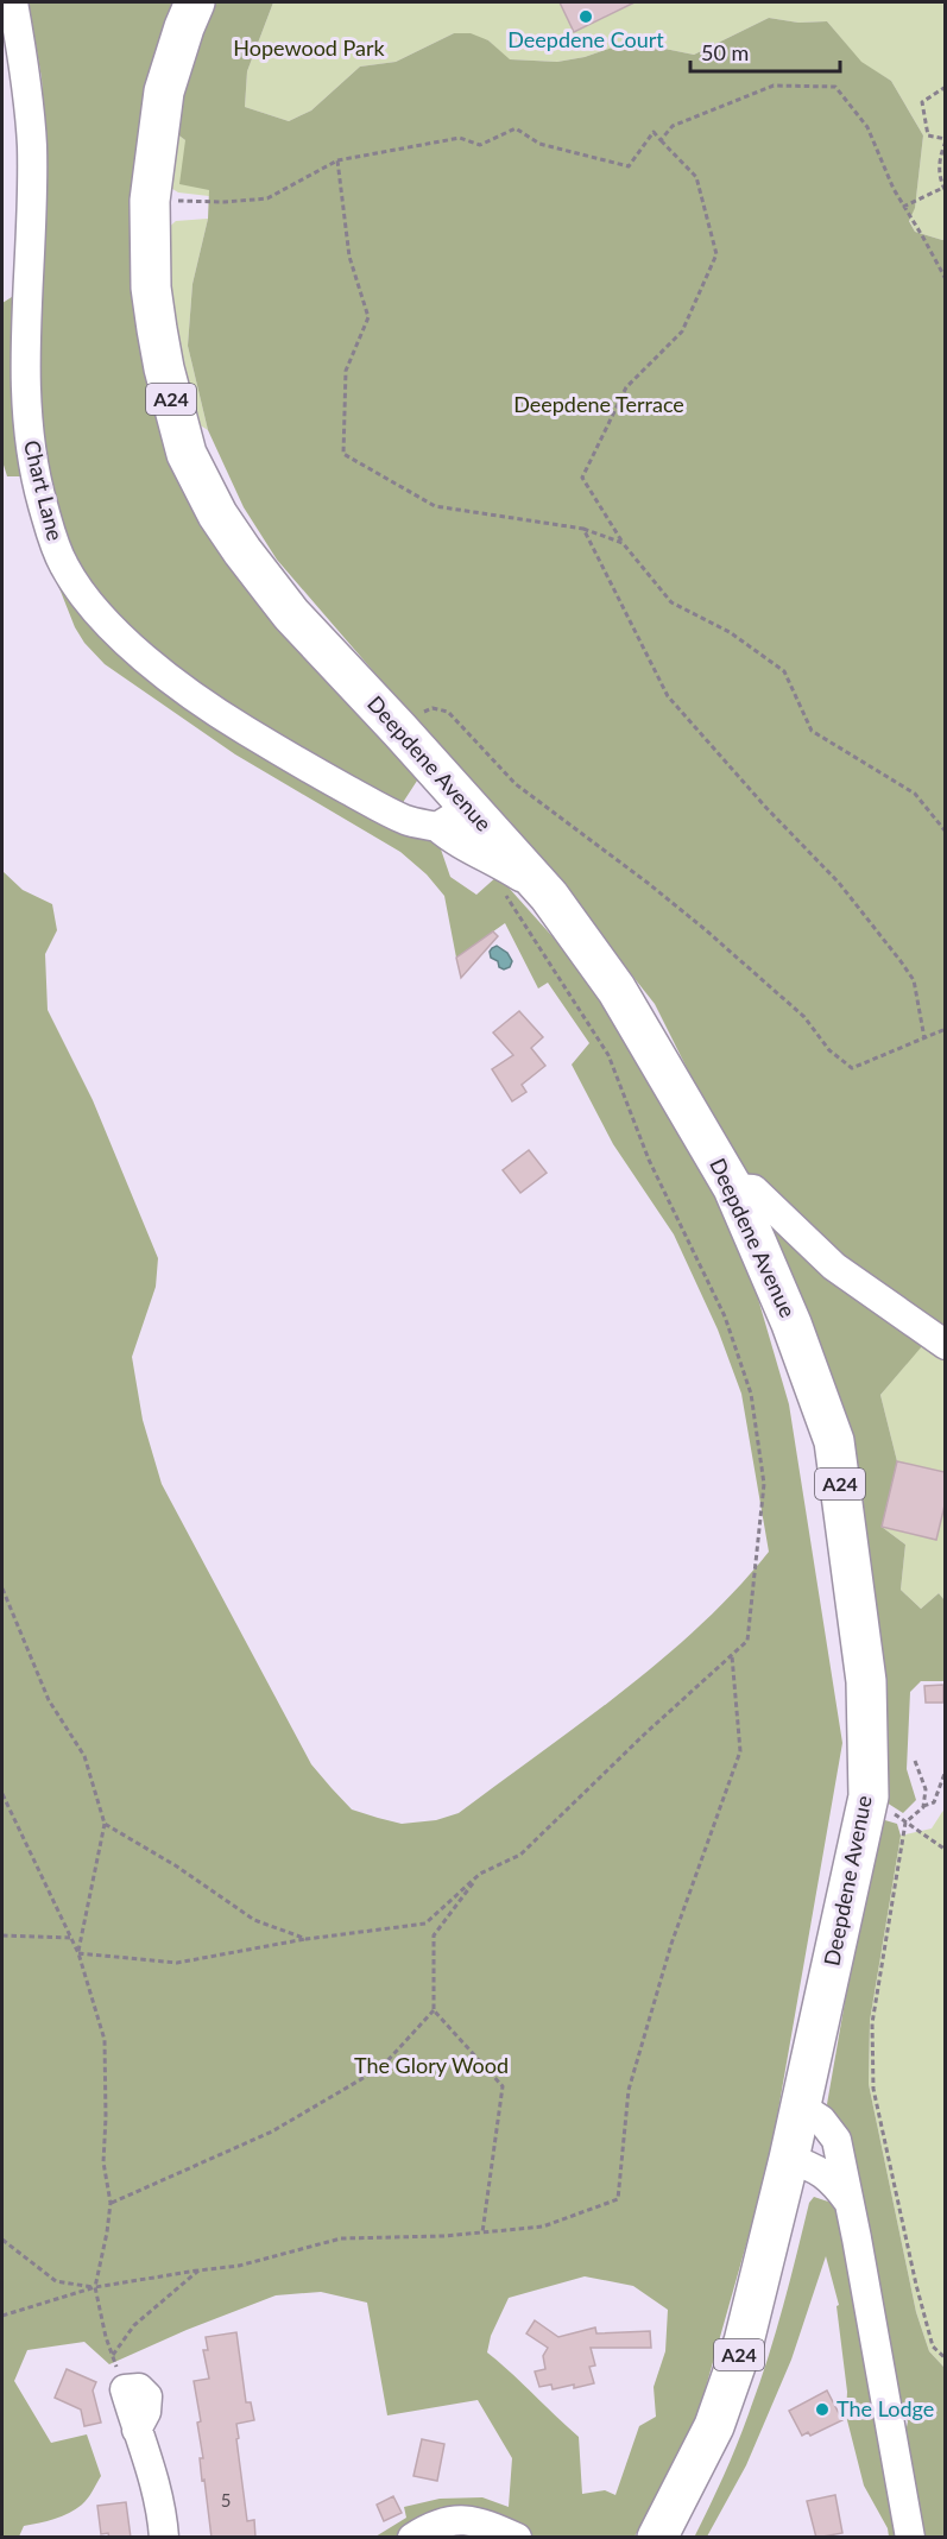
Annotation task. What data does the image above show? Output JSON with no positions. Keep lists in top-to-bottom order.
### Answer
{
  "streets": {
    "highway": ["A24", "Deepdene Avenue"],
    "street": ["Chart Lane"]
  },
  "crossings": [
    ["Chart Lane", "Deepdene Avenue"]
  ],
  "parks": ["Hopewood Park", "Deepdene Terrace", "The Glory Wood"],
  "places": ["Deepdene Court", "The Lodge"],
  "house_numbers": ["5"],
  "scale_bar": "50 m"
}
